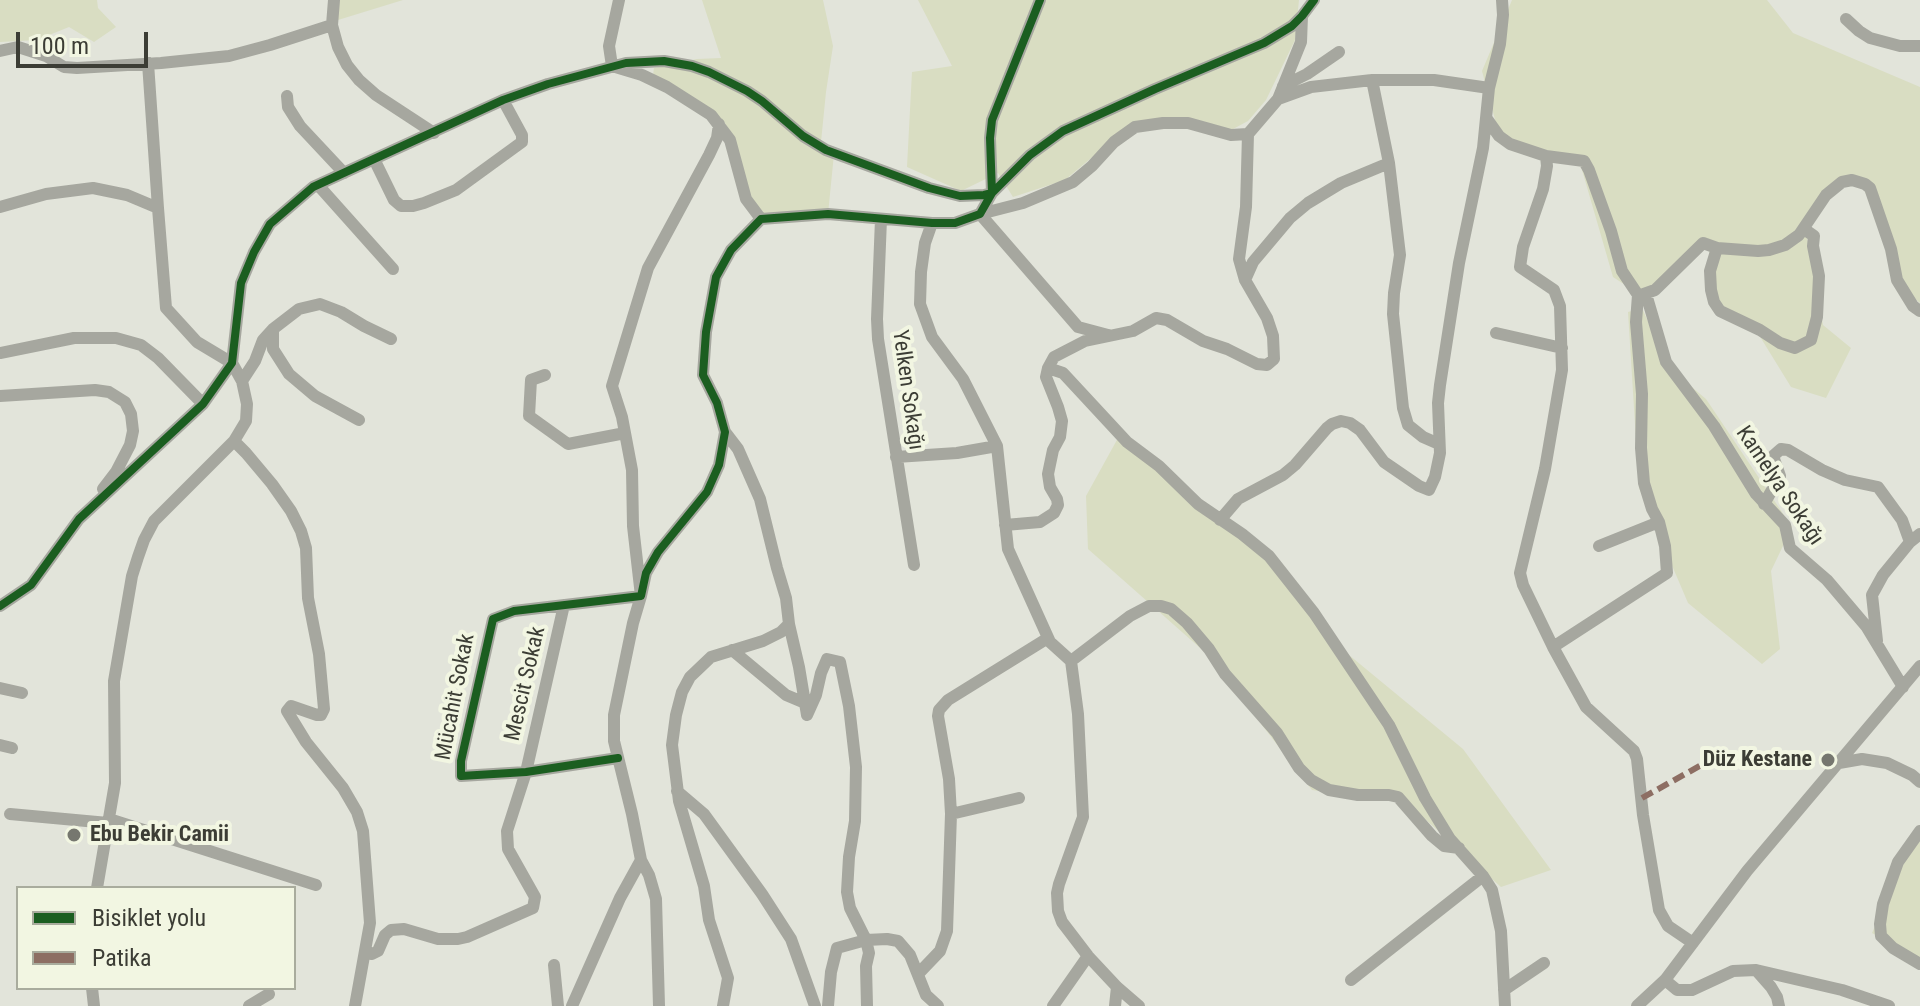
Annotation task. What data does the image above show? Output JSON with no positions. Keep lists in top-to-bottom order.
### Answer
{
  "streets": {
    "street": [
      "Yelken Sokağı",
      "Kamelya Sokağı",
      "Mescit Sokak",
      "Mücahit Sokak"
    ]
  },
  "crossings": [
    ["Mescit Sokak", "Mücahit Sokak"]
  ],
  "places": ["Düz Kestane", "Ebu Bekir Camii"],
  "legend": ["Bisiklet yolu", "Patika"],
  "scale_bar": "100 m"
}
